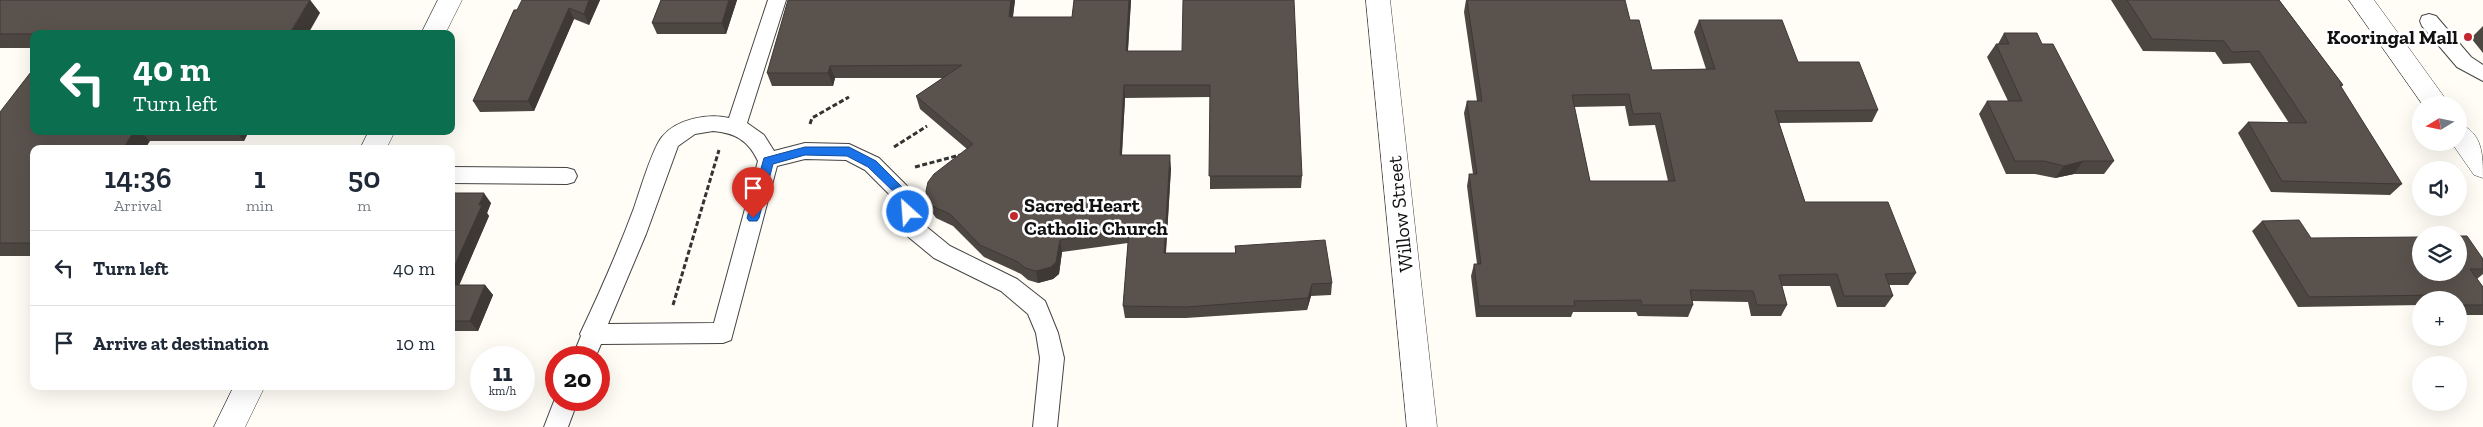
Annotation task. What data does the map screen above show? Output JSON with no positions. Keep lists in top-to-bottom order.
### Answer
{
  "streets": {
    "street": ["Willow Street"]
  },
  "places": ["Kooringal Mall", "Sacred Heart Catholic Church"],
  "north": "left",
  "page": {
    "turn": ["40 m", "Turn left"],
    "map_buttons": ["+", "−"],
    "eta": [
      "14:36",
      "Arrival",
      "1",
      "min",
      "50",
      "m"
    ],
    "list": [
      {
        "name": "Turn left",
        "value": "40 m"
      },
      {
        "name": "Arrive at destination",
        "value": "10 m"
      }
    ],
    "speed": "11 km/h",
    "limit": "20"
  }
}
